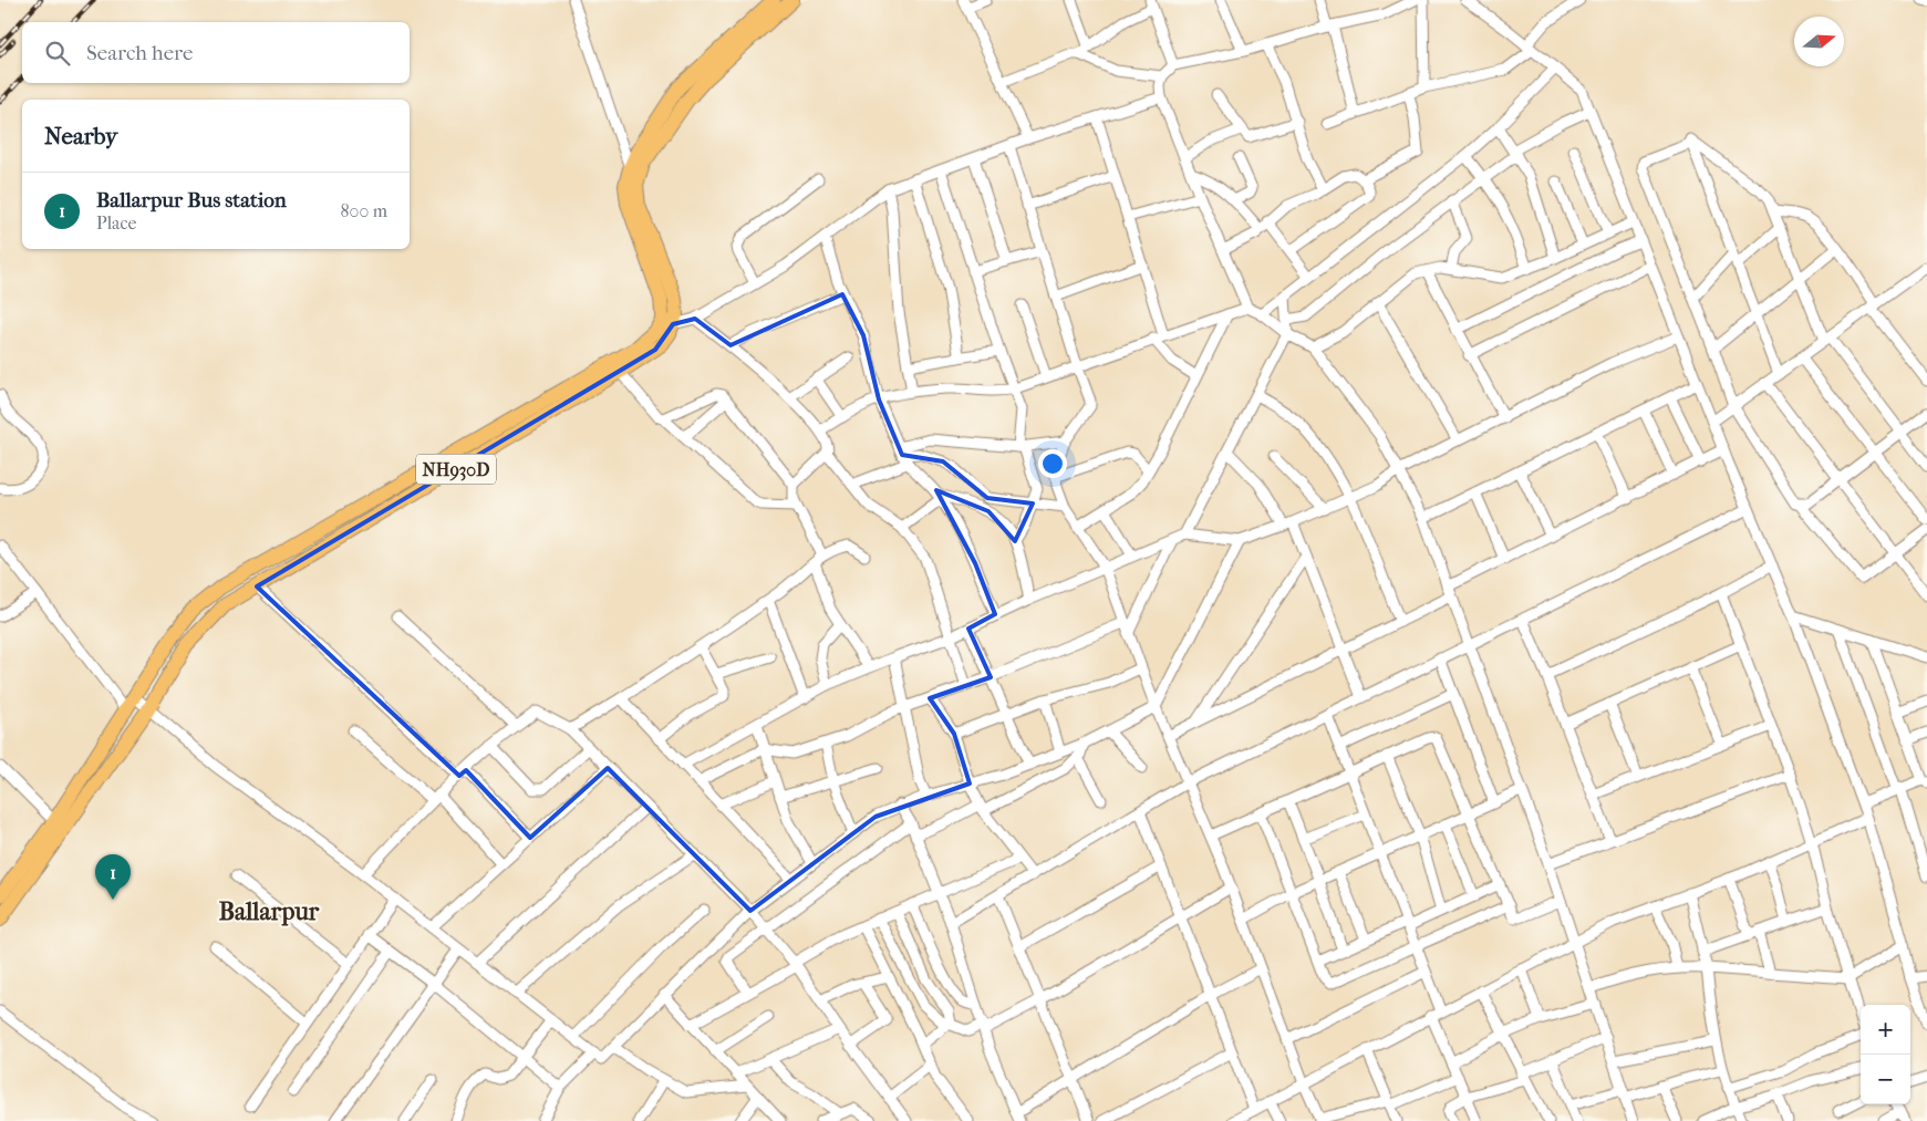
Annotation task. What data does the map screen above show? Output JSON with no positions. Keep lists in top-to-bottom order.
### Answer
{
  "streets": {
    "highway": ["NH930D"]
  },
  "districts": ["Ballarpur"],
  "north": "right",
  "page": {
    "search": "Search here",
    "heading": "Nearby",
    "list": [
      {
        "mark": "1",
        "name": "Ballarpur Bus station",
        "note": "Place",
        "value": "800 m"
      }
    ],
    "pins": "1",
    "map_buttons": ["+", "−"]
  }
}
